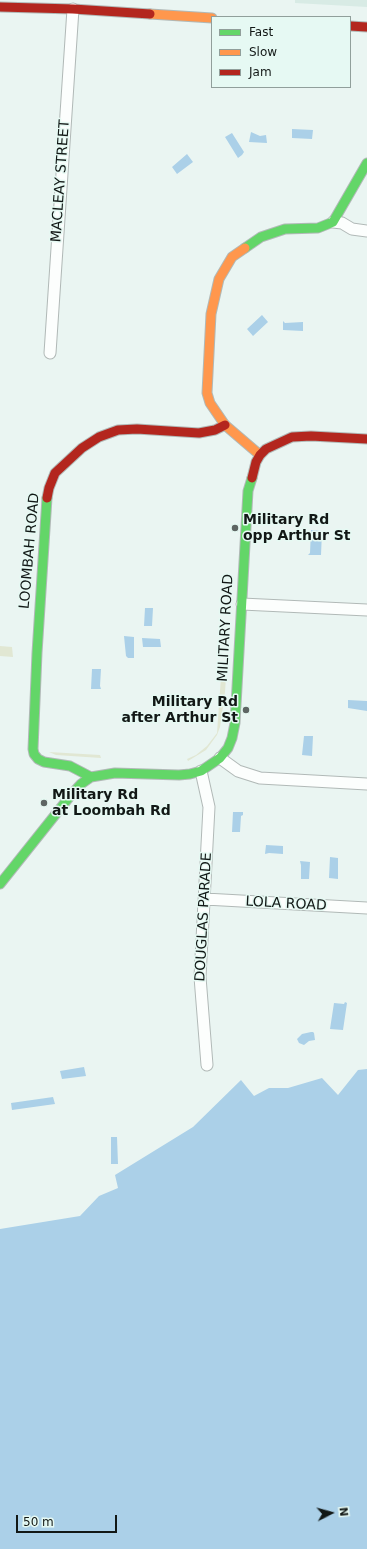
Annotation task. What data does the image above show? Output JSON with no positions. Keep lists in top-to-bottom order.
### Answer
{
  "streets": {
    "street": [
      "MACLEAY STREET",
      "LOOMBAH ROAD",
      "MILITARY ROAD",
      "LOLA ROAD",
      "DOUGLAS PARADE"
    ]
  },
  "crossings": [
    ["LOOMBAH ROAD", "MILITARY ROAD"],
    ["MILITARY ROAD", "DOUGLAS PARADE"],
    ["LOLA ROAD", "DOUGLAS PARADE"]
  ],
  "places": ["Military Rd opp Arthur St", "Military Rd after Arthur St", "Military Rd at Loombah Rd"],
  "legend": ["Fast", "Slow", "Jam"],
  "scale_bar": "50 m",
  "north": "right"
}
